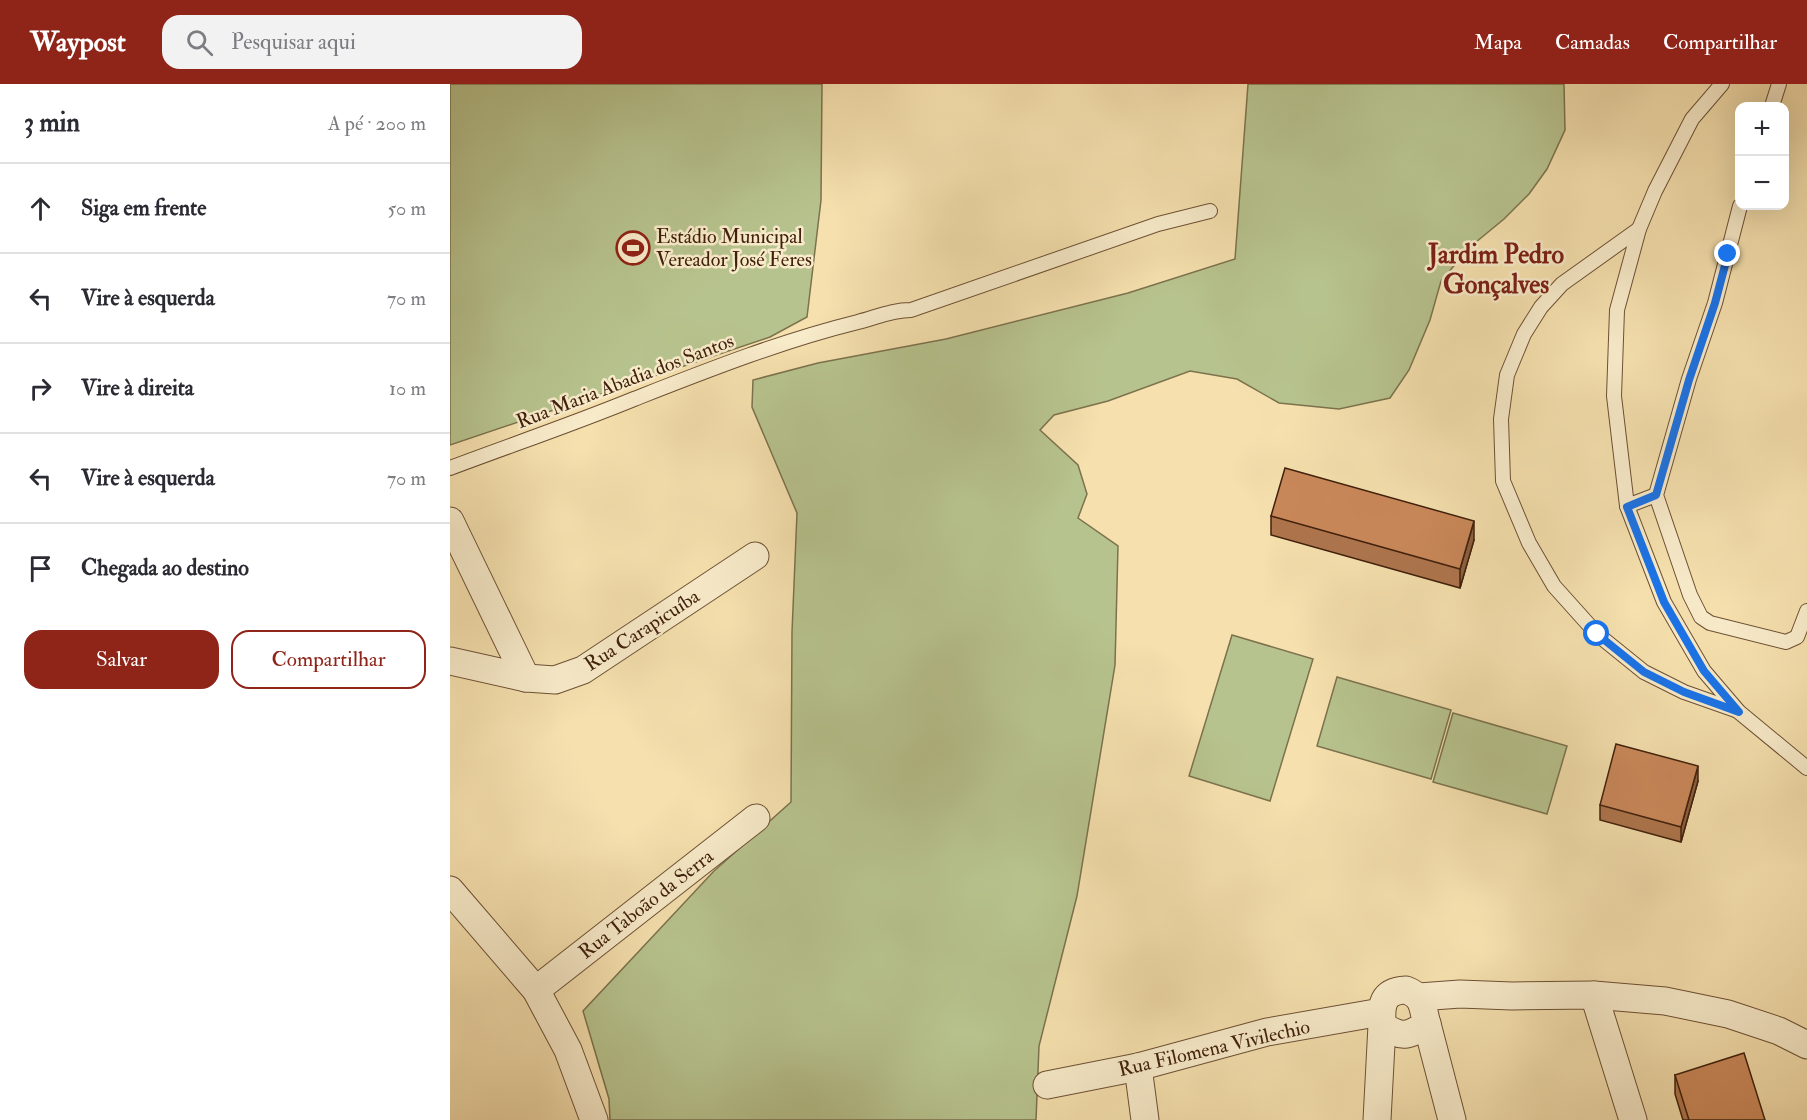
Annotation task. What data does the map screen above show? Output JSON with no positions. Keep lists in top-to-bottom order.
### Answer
{
  "streets": {
    "street": ["Rua Carapicuíba", "Rua Taboão da Serra", "Rua Filomena Vivilechio"],
    "lane": ["Rua Maria Abadia dos Santos"]
  },
  "districts": ["Jardim Pedro Gonçalves"],
  "places": {
    "sports": ["Estádio Municipal Vereador José Feres"]
  },
  "page": {
    "header": "Waypost",
    "search": "Pesquisar aqui",
    "nav": ["Mapa", "Camadas", "Compartilhar"],
    "heading": ["3 min", "A pé · 200 m"],
    "map_buttons": ["+", "−"],
    "list": [
      ["Siga em frente", "50 m"],
      ["Vire à esquerda", "70 m"],
      ["Vire à direita", "10 m"],
      ["Vire à esquerda", "70 m"],
      "Chegada ao destino"
    ],
    "buttons": ["Salvar", "Compartilhar"]
  }
}
